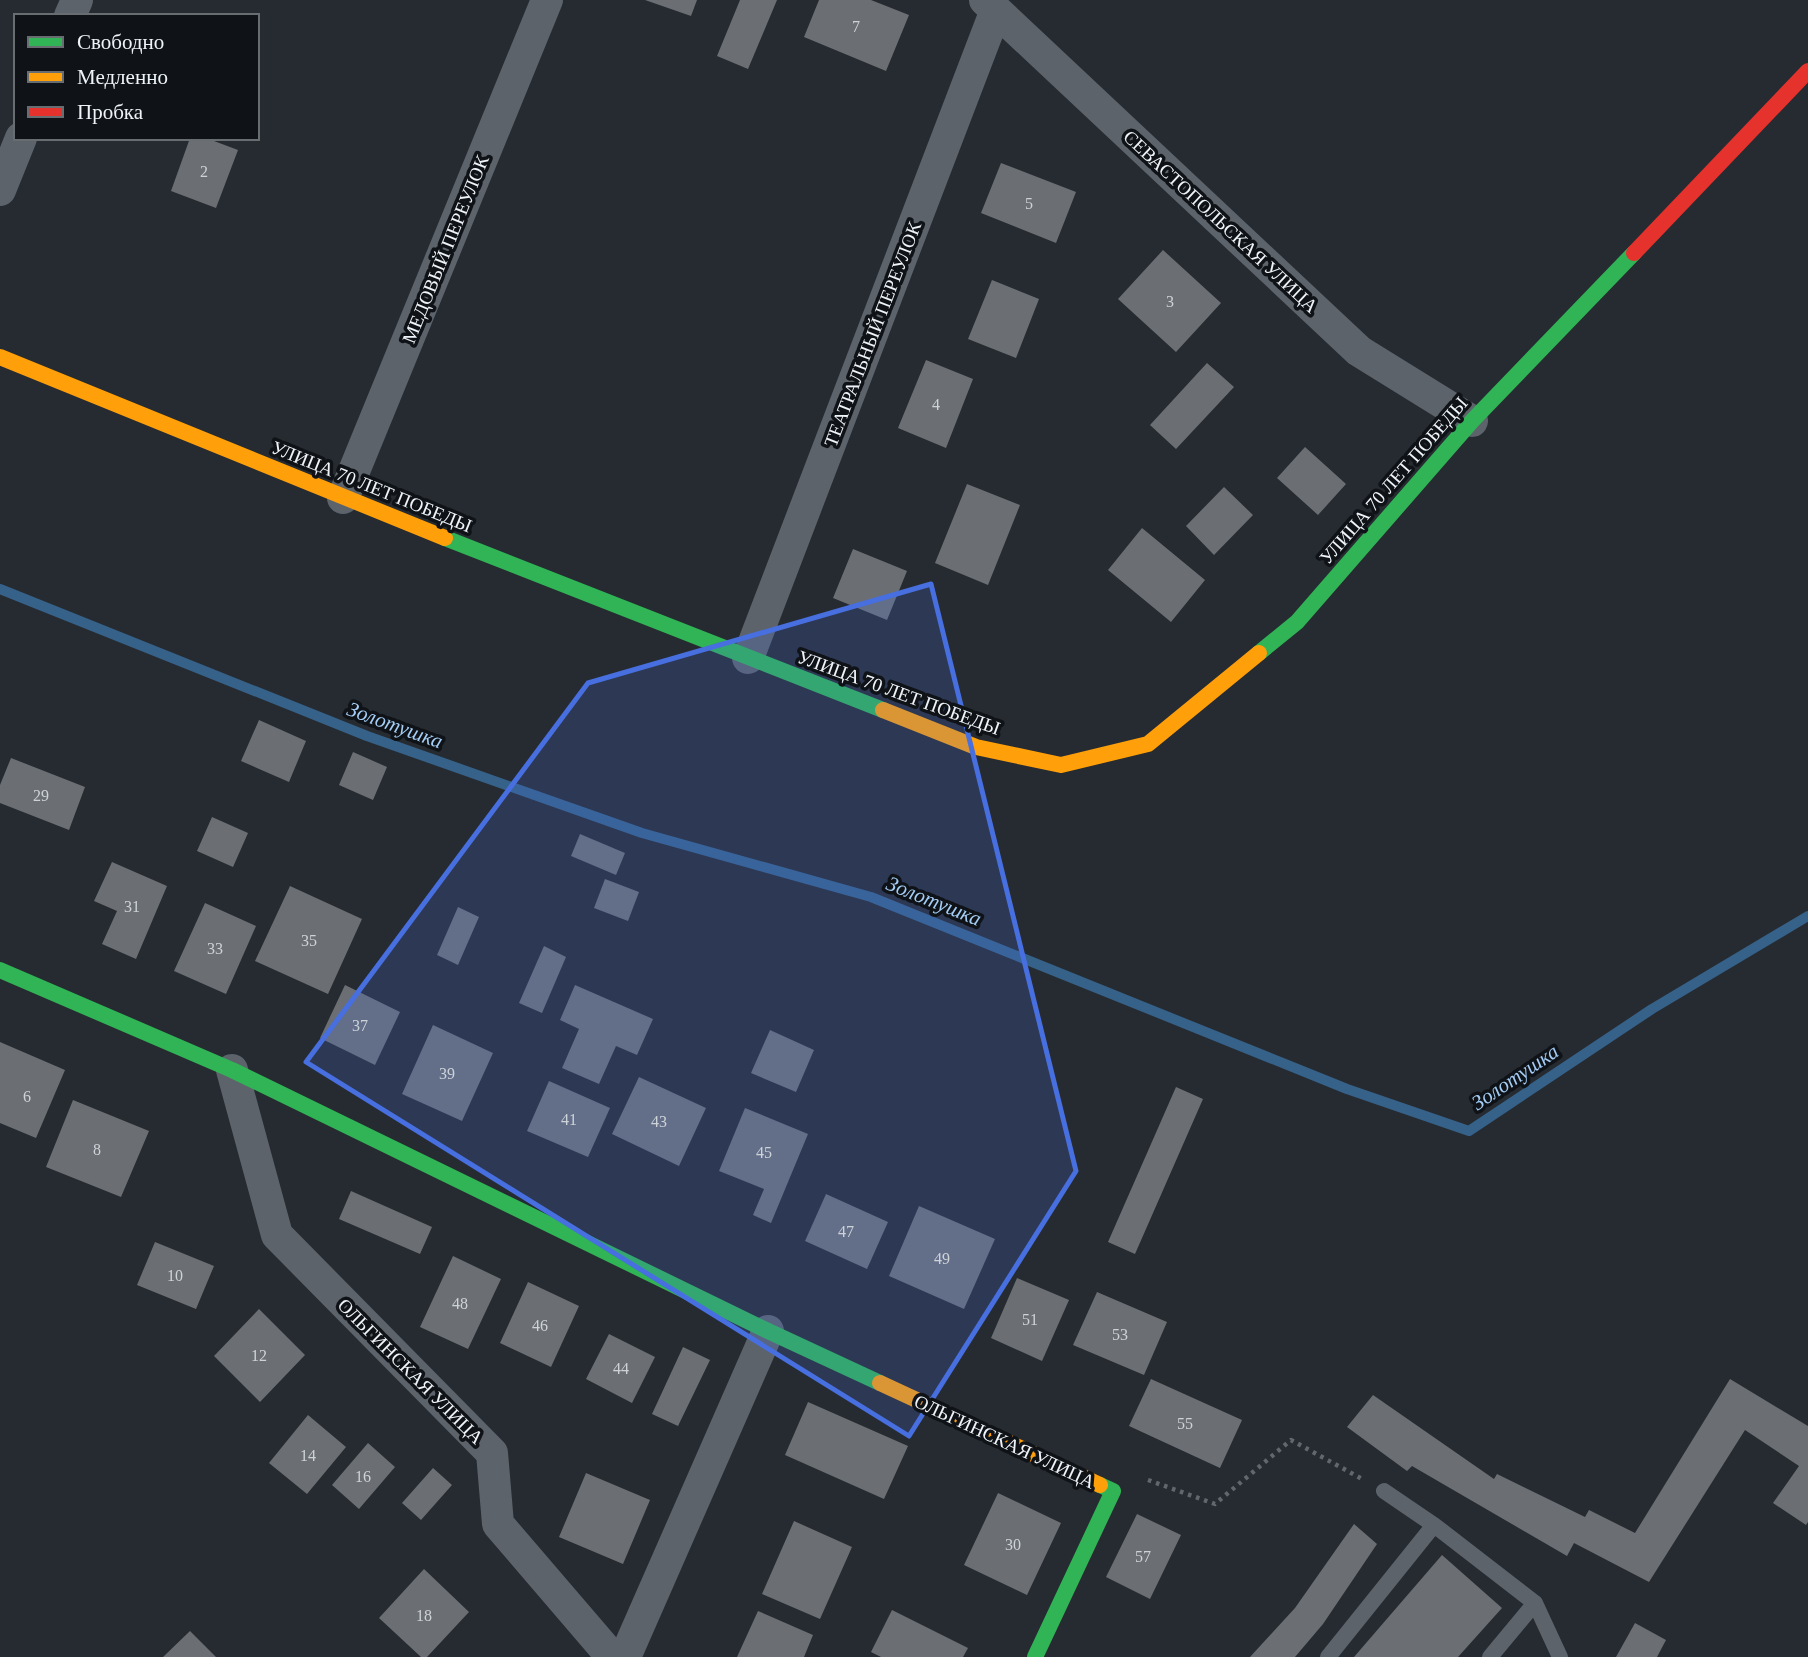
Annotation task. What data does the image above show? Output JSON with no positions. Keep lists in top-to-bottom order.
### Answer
{
  "streets": {
    "street": [
      "СЕВАСТОПОЛЬСКАЯ УЛИЦА",
      "МЕДОВЫЙ ПЕРЕУЛОК",
      "ТЕАТРАЛЬНЫЙ ПЕРЕУЛОК",
      "УЛИЦА 70 ЛЕТ ПОБЕДЫ",
      "ОЛЬГИНСКАЯ УЛИЦА"
    ]
  },
  "crossings": [
    ["СЕВАСТОПОЛЬСКАЯ УЛИЦА", "ТЕАТРАЛЬНЫЙ ПЕРЕУЛОК"],
    ["СЕВАСТОПОЛЬСКАЯ УЛИЦА", "УЛИЦА 70 ЛЕТ ПОБЕДЫ"],
    ["МЕДОВЫЙ ПЕРЕУЛОК", "УЛИЦА 70 ЛЕТ ПОБЕДЫ"],
    ["ТЕАТРАЛЬНЫЙ ПЕРЕУЛОК", "УЛИЦА 70 ЛЕТ ПОБЕДЫ"]
  ],
  "water": ["Золотушка"],
  "house_numbers": [
    "7",
    "2",
    "5",
    "3",
    "4",
    "29",
    "31",
    "35",
    "33",
    "37",
    "39",
    "6",
    "41",
    "43",
    "8",
    "45",
    "47",
    "49",
    "10",
    "48",
    "51",
    "46",
    "53",
    "12",
    "44",
    "55",
    "14",
    "16",
    "30",
    "57",
    "18"
  ],
  "legend": ["Свободно", "Медленно", "Пробка"]
}
